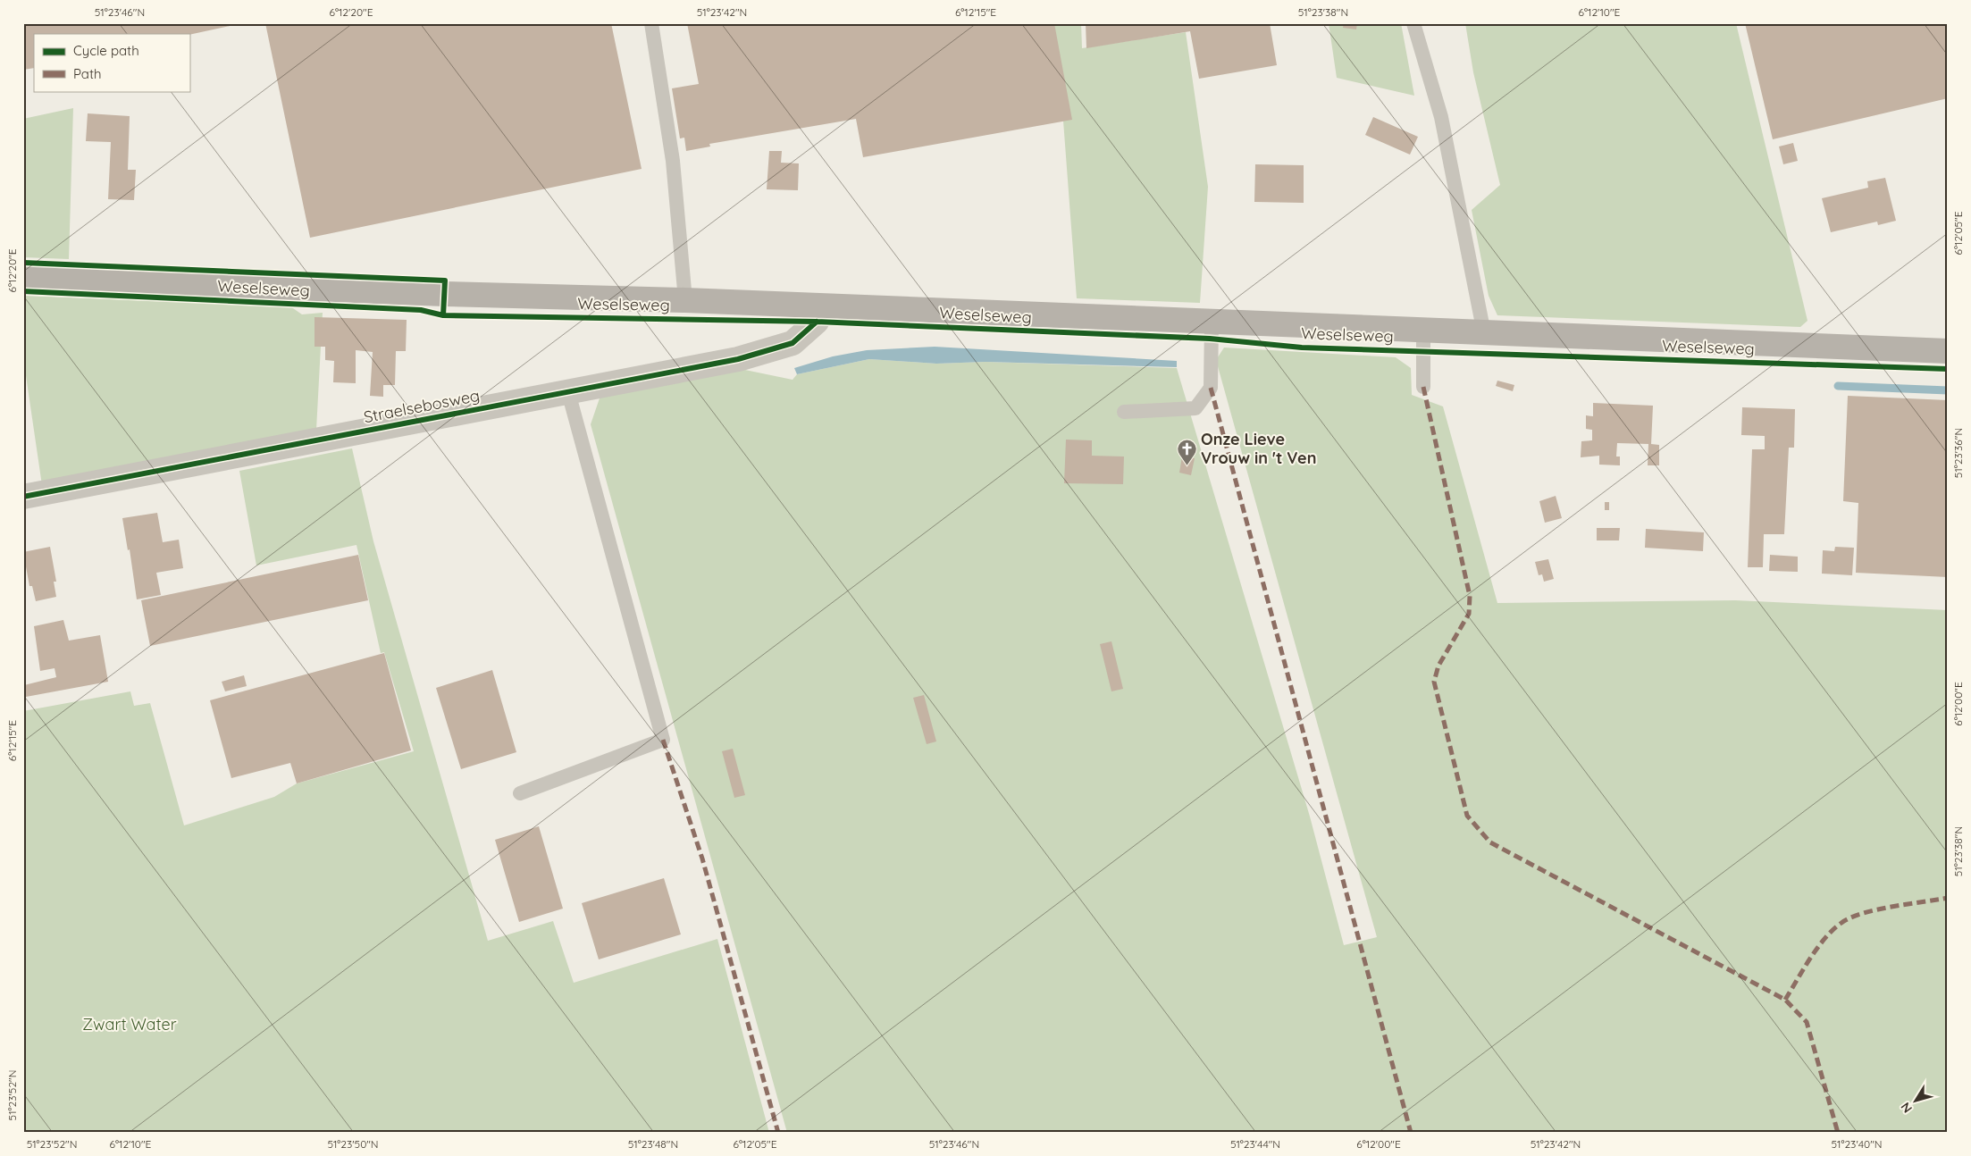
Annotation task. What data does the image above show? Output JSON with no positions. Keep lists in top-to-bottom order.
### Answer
{
  "streets": {
    "main road": ["Weselseweg"],
    "street": ["Straelsebosweg"]
  },
  "crossings": [
    ["Weselseweg", "Straelsebosweg"]
  ],
  "parks": ["Zwart Water"],
  "places": {
    "church": ["Onze Lieve Vrouw in 't Ven"]
  },
  "legend": ["Cycle path", "Path"],
  "north": "bottom left",
  "coordinates": [
    "51°23'46\"N",
    "6°12'20\"E",
    "51°23'42\"N",
    "6°12'15\"E",
    "51°23'38\"N",
    "6°12'10\"E",
    "6°12'05\"E",
    "51°23'36\"N",
    "6°12'00\"E",
    "51°23'52\"N",
    "51°23'50\"N",
    "51°23'48\"N",
    "51°23'44\"N",
    "51°23'40\"N"
  ]
}
